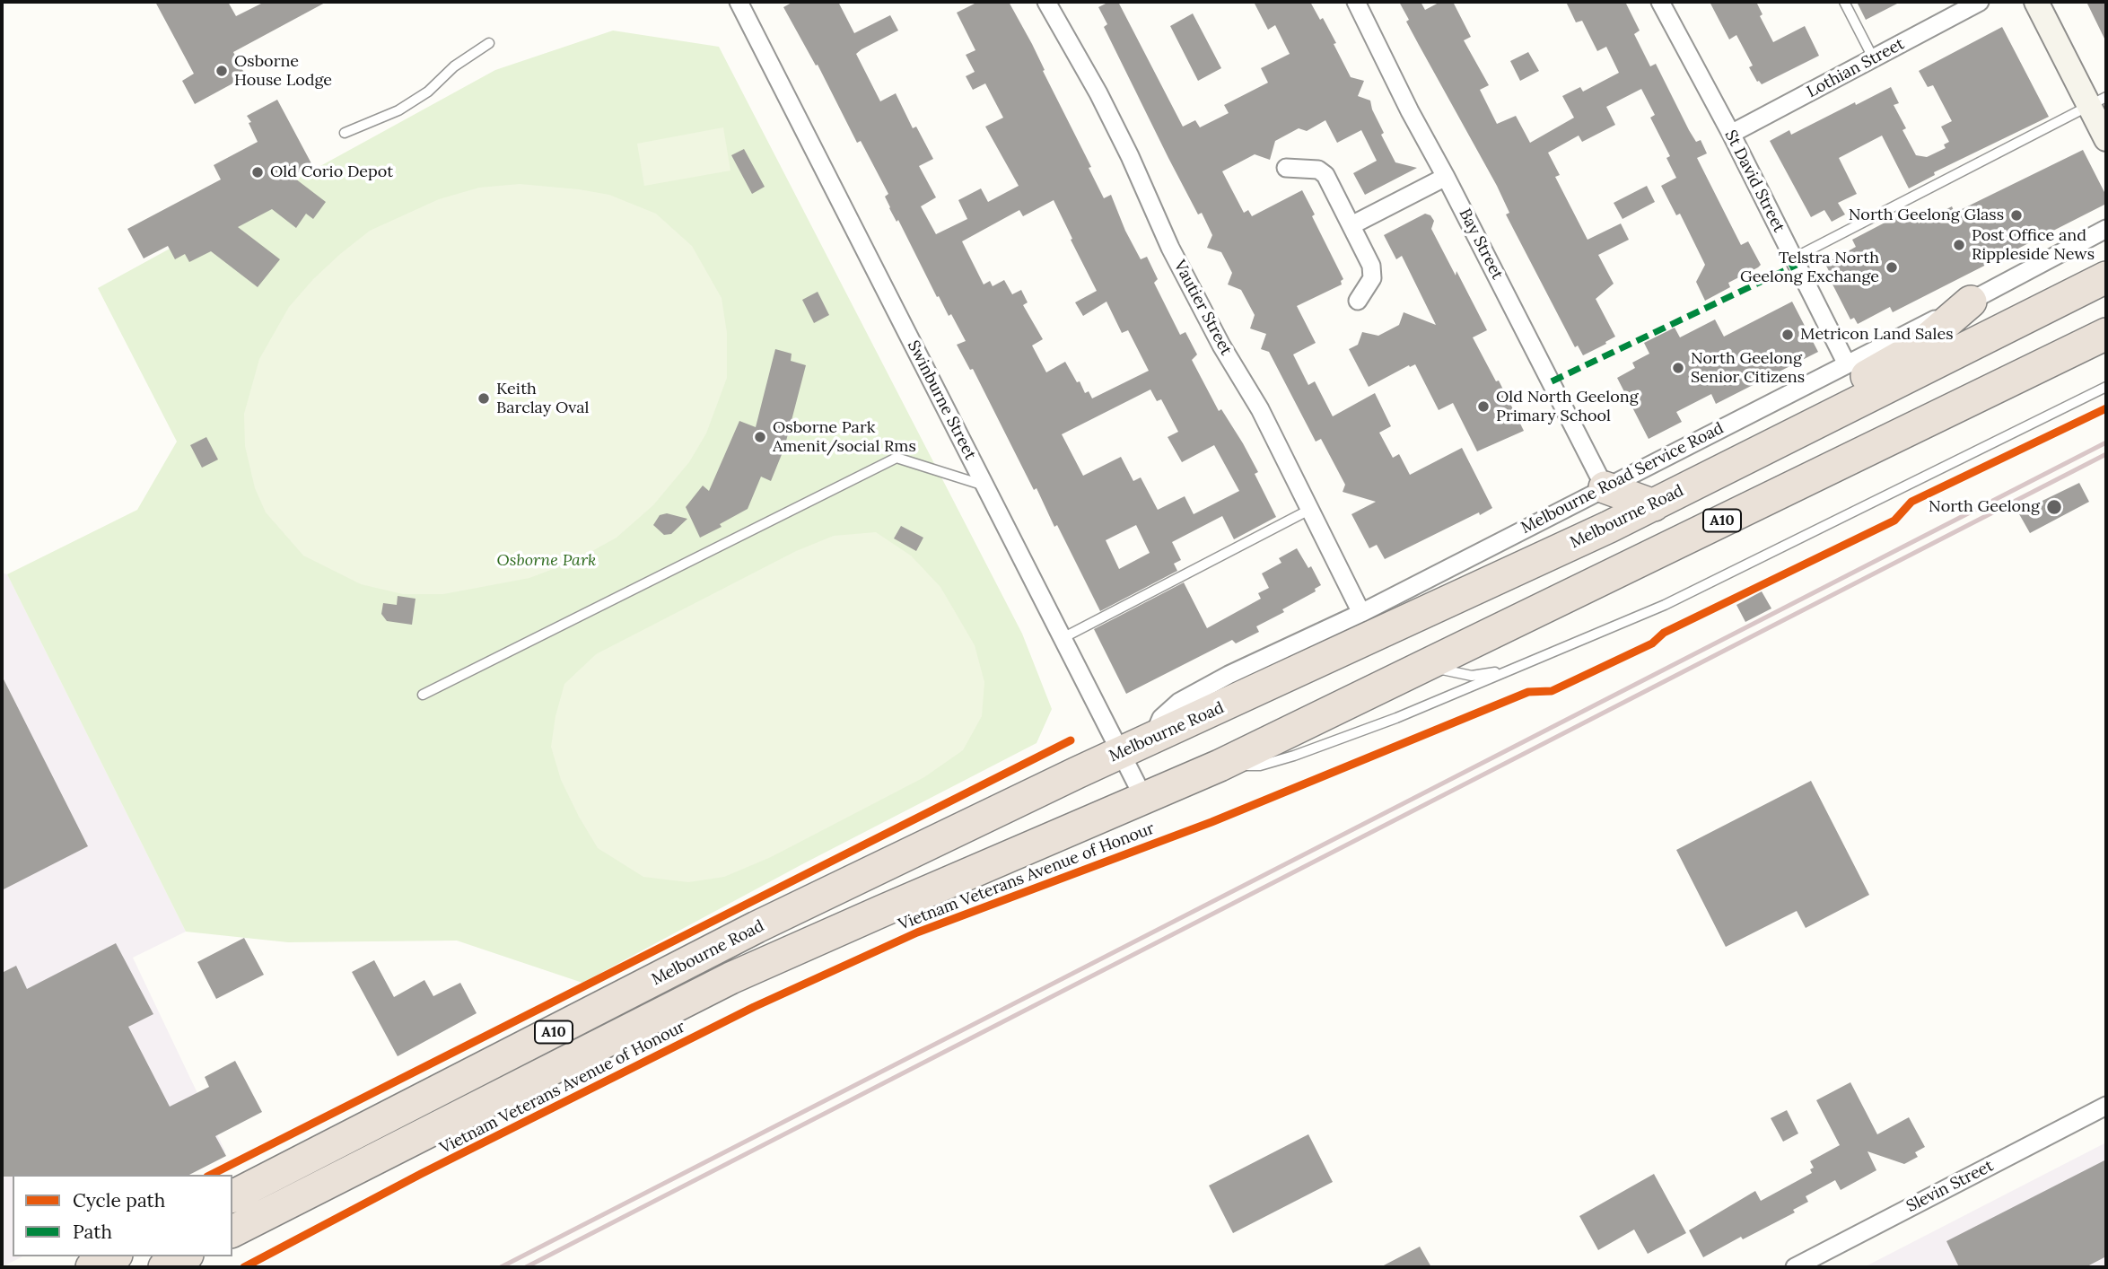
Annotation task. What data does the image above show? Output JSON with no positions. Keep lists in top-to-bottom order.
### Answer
{
  "streets": {
    "highway": ["Melbourne Road", "A10"],
    "street": [
      "Lothian Street",
      "St David Street",
      "Bay Street",
      "Vautier Street",
      "Swinburne Street",
      "Melbourne Road Service Road",
      "Slevin Street"
    ],
    "cycle path": ["Vietnam Veterans Avenue of Honour"]
  },
  "crossings": [
    ["Lothian Street", "St David Street"],
    ["St David Street", "Melbourne Road Service Road"],
    ["Bay Street", "Melbourne Road Service Road"],
    ["Vautier Street", "Melbourne Road Service Road"],
    ["Swinburne Street", "Melbourne Road"],
    ["Melbourne Road Service Road", "Melbourne Road"]
  ],
  "parks": ["Osborne Park"],
  "places": [
    "Osborne House Lodge",
    "Old Corio Depot",
    "North Geelong Glass",
    "Post Office and Rippleside News",
    "Telstra North Geelong Exchange",
    "Metricon Land Sales",
    "North Geelong Senior Citizens",
    "Keith Barclay Oval",
    "Old North Geelong Primary School",
    "Osborne Park Amenit/social Rms",
    "North Geelong"
  ],
  "legend": ["Cycle path", "Path"]
}
